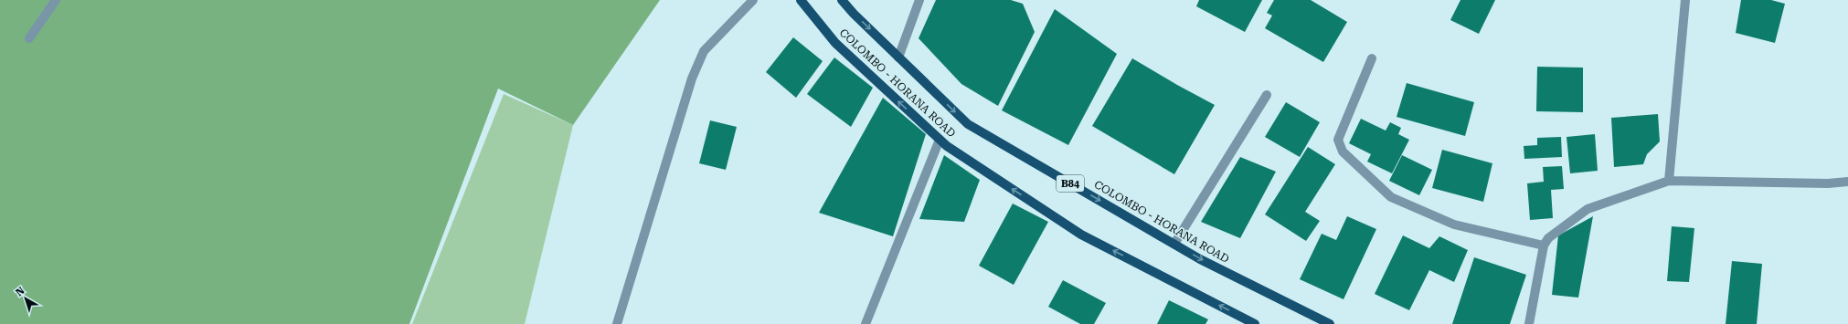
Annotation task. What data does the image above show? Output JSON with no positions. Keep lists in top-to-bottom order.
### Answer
{
  "streets": {
    "main road": ["COLOMBO - HORANA ROAD", "B84"]
  },
  "north": "top left"
}
